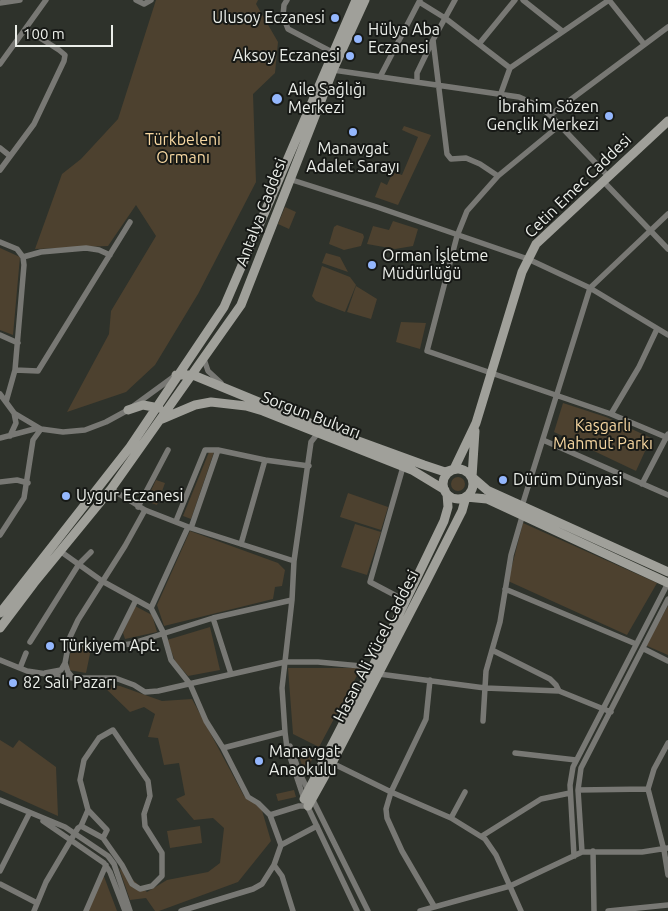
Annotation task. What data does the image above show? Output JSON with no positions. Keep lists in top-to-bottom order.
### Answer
{
  "streets": {
    "main road": [
      "Cetin Emec Caddesi",
      "Antalya Caddesi",
      "Sorgun Bulvarı",
      "Hasan Ali Yücel Caddesi"
    ]
  },
  "crossings": [
    ["Antalya Caddesi", "Sorgun Bulvarı"],
    ["Sorgun Bulvarı", "Hasan Ali Yücel Caddesi"]
  ],
  "parks": ["Türkbeleni Ormanı", "Kaşgarlı Mahmut Parkı"],
  "places": [
    "Ulusoy Eczanesi",
    "Hülya Aba Eczanesi",
    "Aksoy Eczanesi",
    "Aile Sağlığı Merkezi",
    "İbrahim Sözen Gençlik Merkezi",
    "Manavgat Adalet Sarayı",
    "Orman İşletme Müdürlüğü",
    "Dürüm Dünyasi",
    "Uygur Eczanesi",
    "Türkiyem Apt.",
    "82 Salı Pazarı",
    "Manavgat Anaokulu"
  ],
  "scale_bar": "100 m"
}
